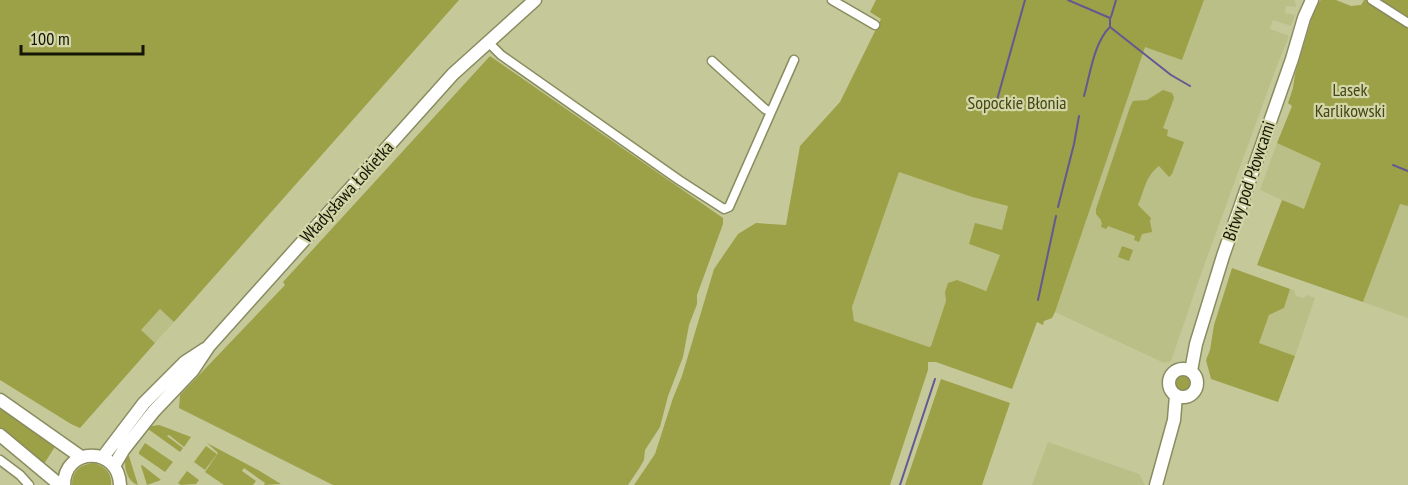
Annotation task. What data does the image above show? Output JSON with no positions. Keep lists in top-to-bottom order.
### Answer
{
  "streets": {
    "street": ["Bitwy pod Płowcami", "Władysława Łokietka"]
  },
  "parks": ["Lasek Karlikowski", "Sopockie Błonia"],
  "scale_bar": "100 m"
}
